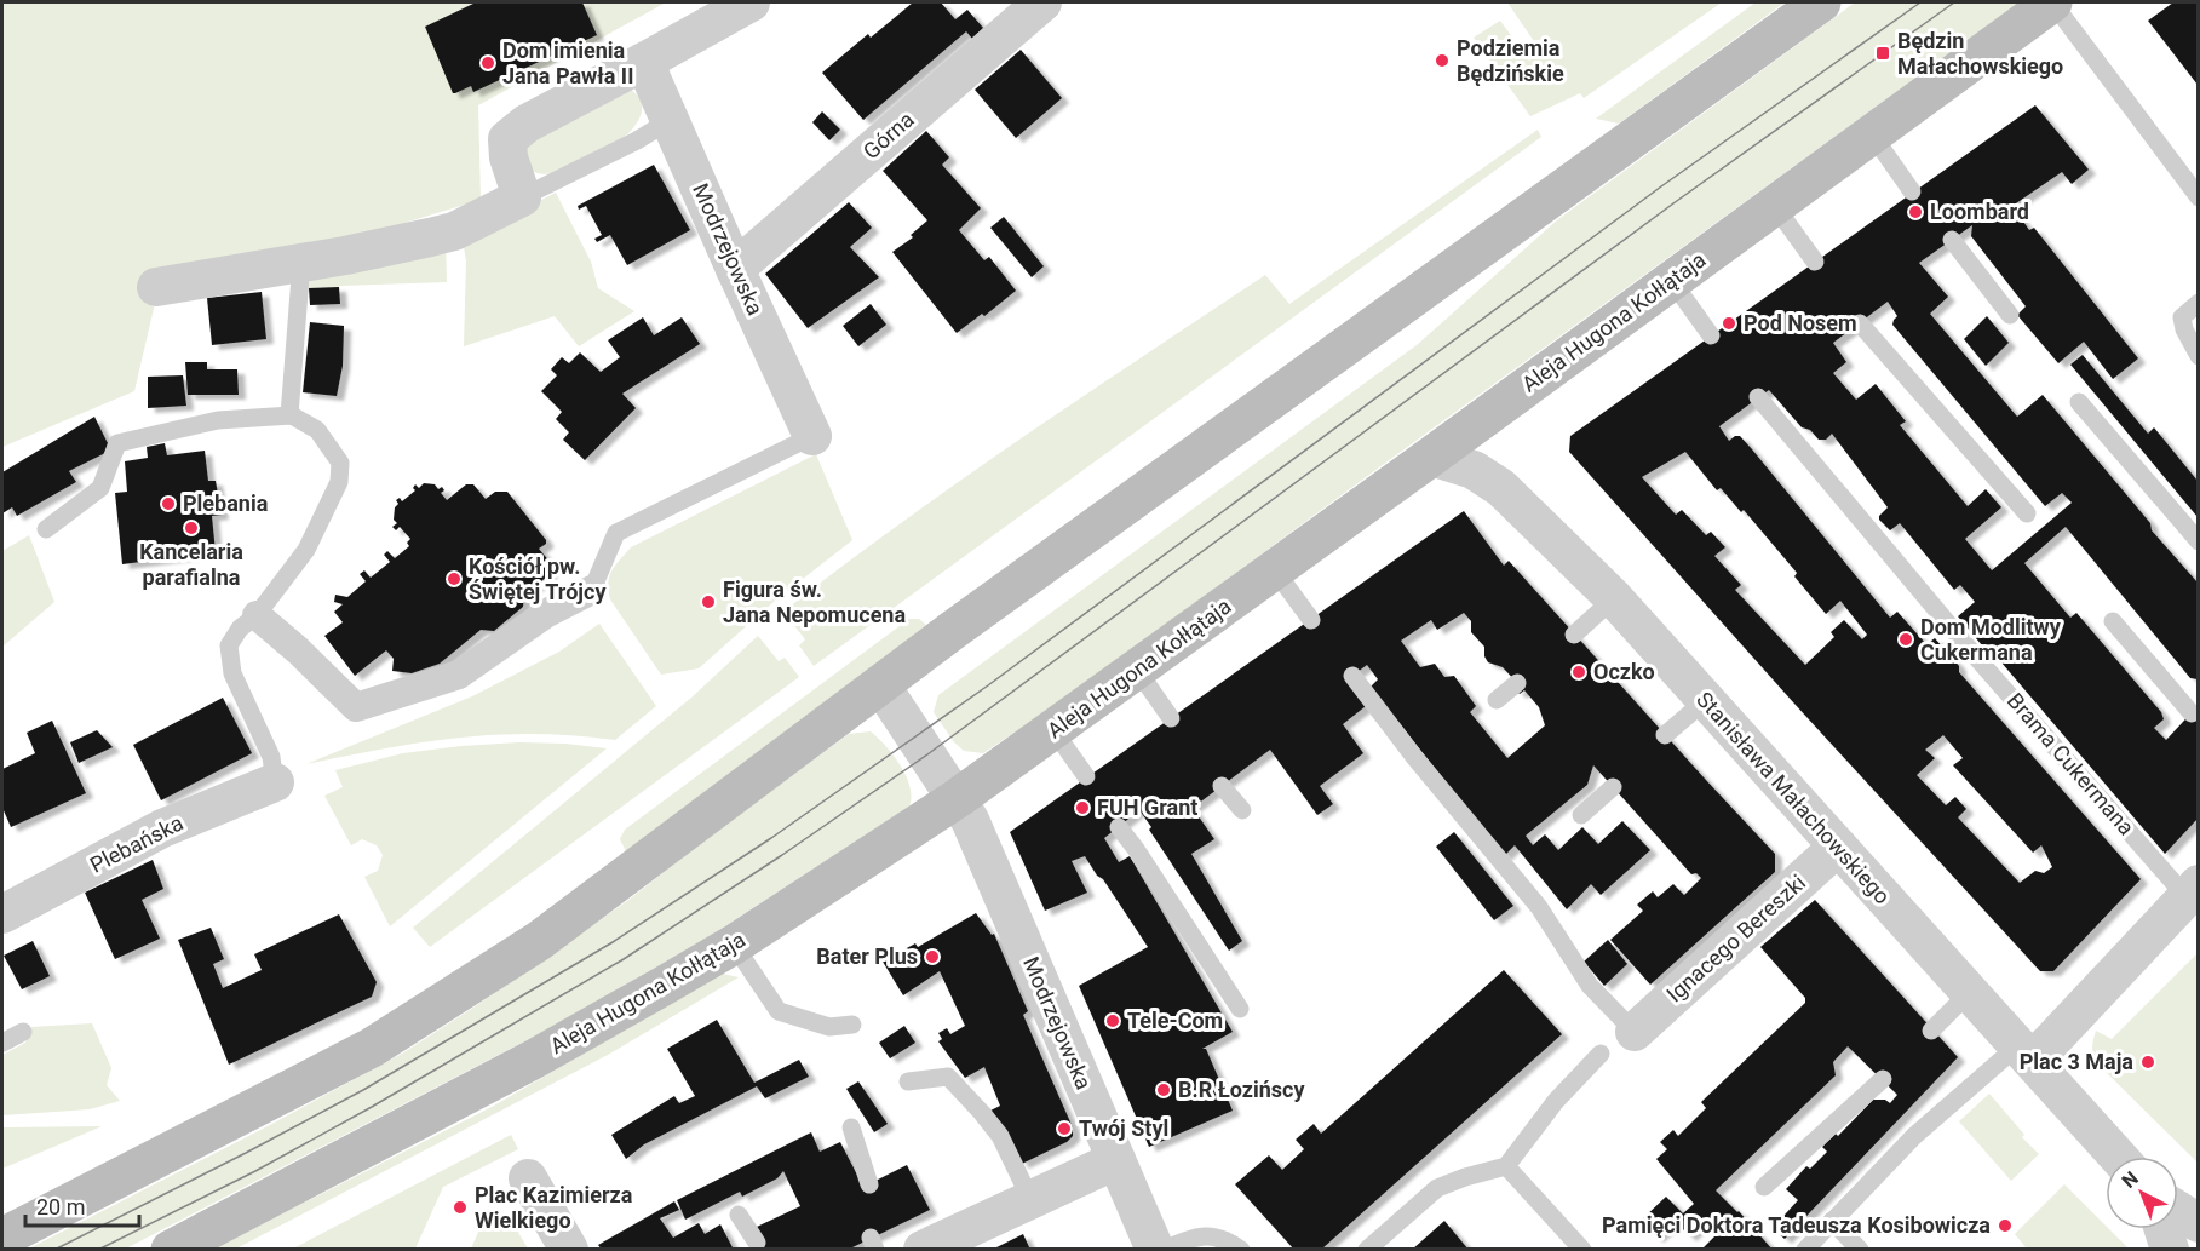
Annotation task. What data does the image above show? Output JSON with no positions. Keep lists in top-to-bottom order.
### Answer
{
  "streets": {
    "main road": ["Aleja Hugona Kołłątaja"],
    "street": [
      "Górna",
      "Modrzejowska",
      "Stanisława Małachowskiego",
      "Plebańska",
      "Ignacego Bereszki"
    ],
    "lane": ["Brama Cukermana"]
  },
  "crossings": [
    ["Górna", "Modrzejowska"],
    ["Modrzejowska", "Aleja Hugona Kołłątaja"],
    ["Aleja Hugona Kołłątaja", "Stanisława Małachowskiego"],
    ["Stanisława Małachowskiego", "Ignacego Bereszki"]
  ],
  "places": {
    "transit": ["Będzin Małachowskiego"],
    "other": [
      "Podziemia Będzińskie",
      "Dom imienia Jana Pawła II",
      "Loombard",
      "Pod Nosem",
      "Plebania",
      "Kancelaria parafialna",
      "Kościół pw. Świętej Trójcy",
      "Figura św. Jana Nepomucena",
      "Dom Modlitwy Cukermana",
      "Oczko",
      "FUH Grant",
      "Bater Plus",
      "Tele-Com",
      "Plac 3 Maja",
      "B.R Łozińscy",
      "Twój Styl",
      "Plac Kazimierza Wielkiego",
      "Pamięci Doktora Tadeusza Kosibowicza"
    ]
  },
  "scale_bar": "20 m",
  "north": "top left"
}
